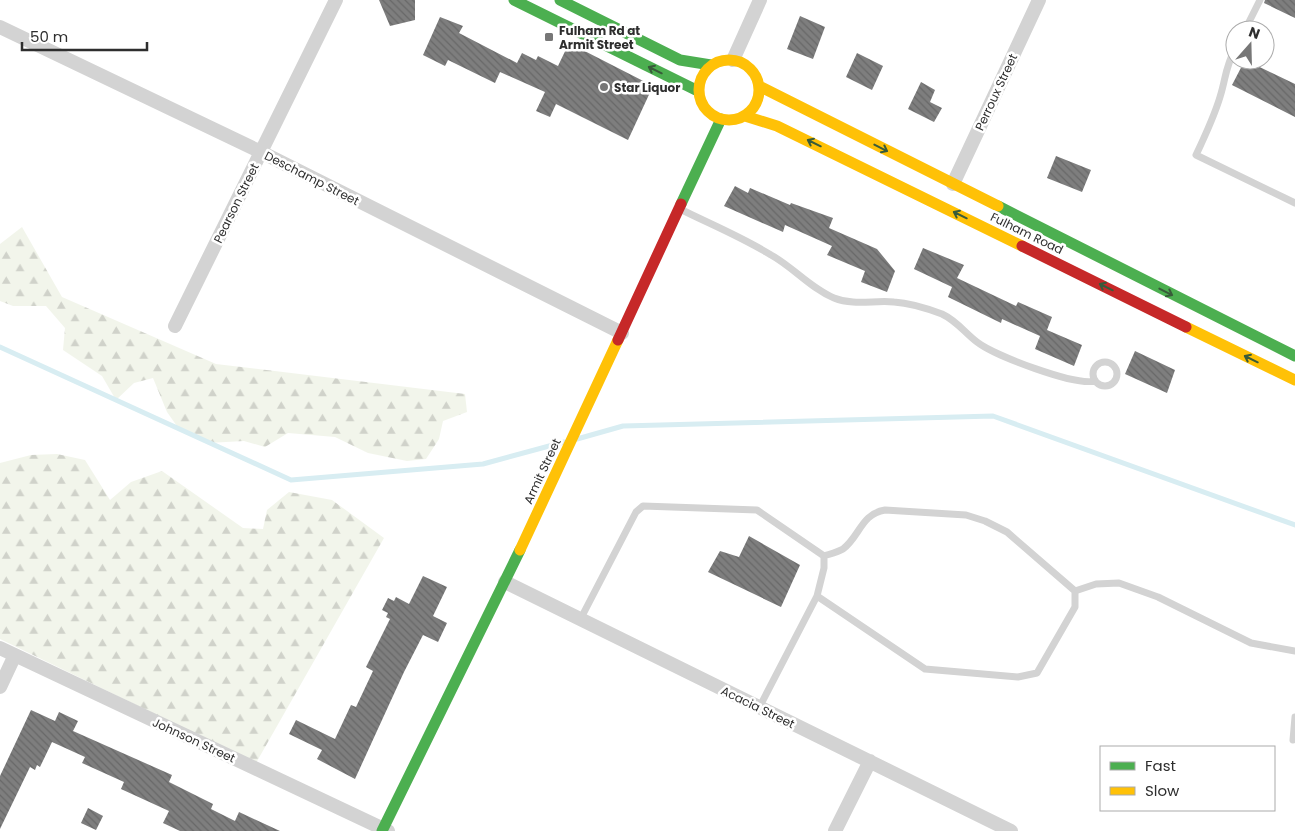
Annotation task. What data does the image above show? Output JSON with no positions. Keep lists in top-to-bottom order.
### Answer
{
  "streets": {
    "street": [
      "Perroux Street",
      "Deschamp Street",
      "Pearson Street",
      "Fulham Road",
      "Armit Street",
      "Acacia Street",
      "Johnson Street"
    ]
  },
  "crossings": [
    ["Perroux Street", "Fulham Road"],
    ["Deschamp Street", "Pearson Street"],
    ["Deschamp Street", "Armit Street"],
    ["Fulham Road", "Armit Street"],
    ["Armit Street", "Acacia Street"],
    ["Armit Street", "Johnson Street"]
  ],
  "places": {
    "transit": ["Fulham Rd at Armit Street"],
    "other": ["Star Liquor"]
  },
  "legend": ["Fast", "Slow"],
  "scale_bar": "50 m",
  "north": "top"
}
